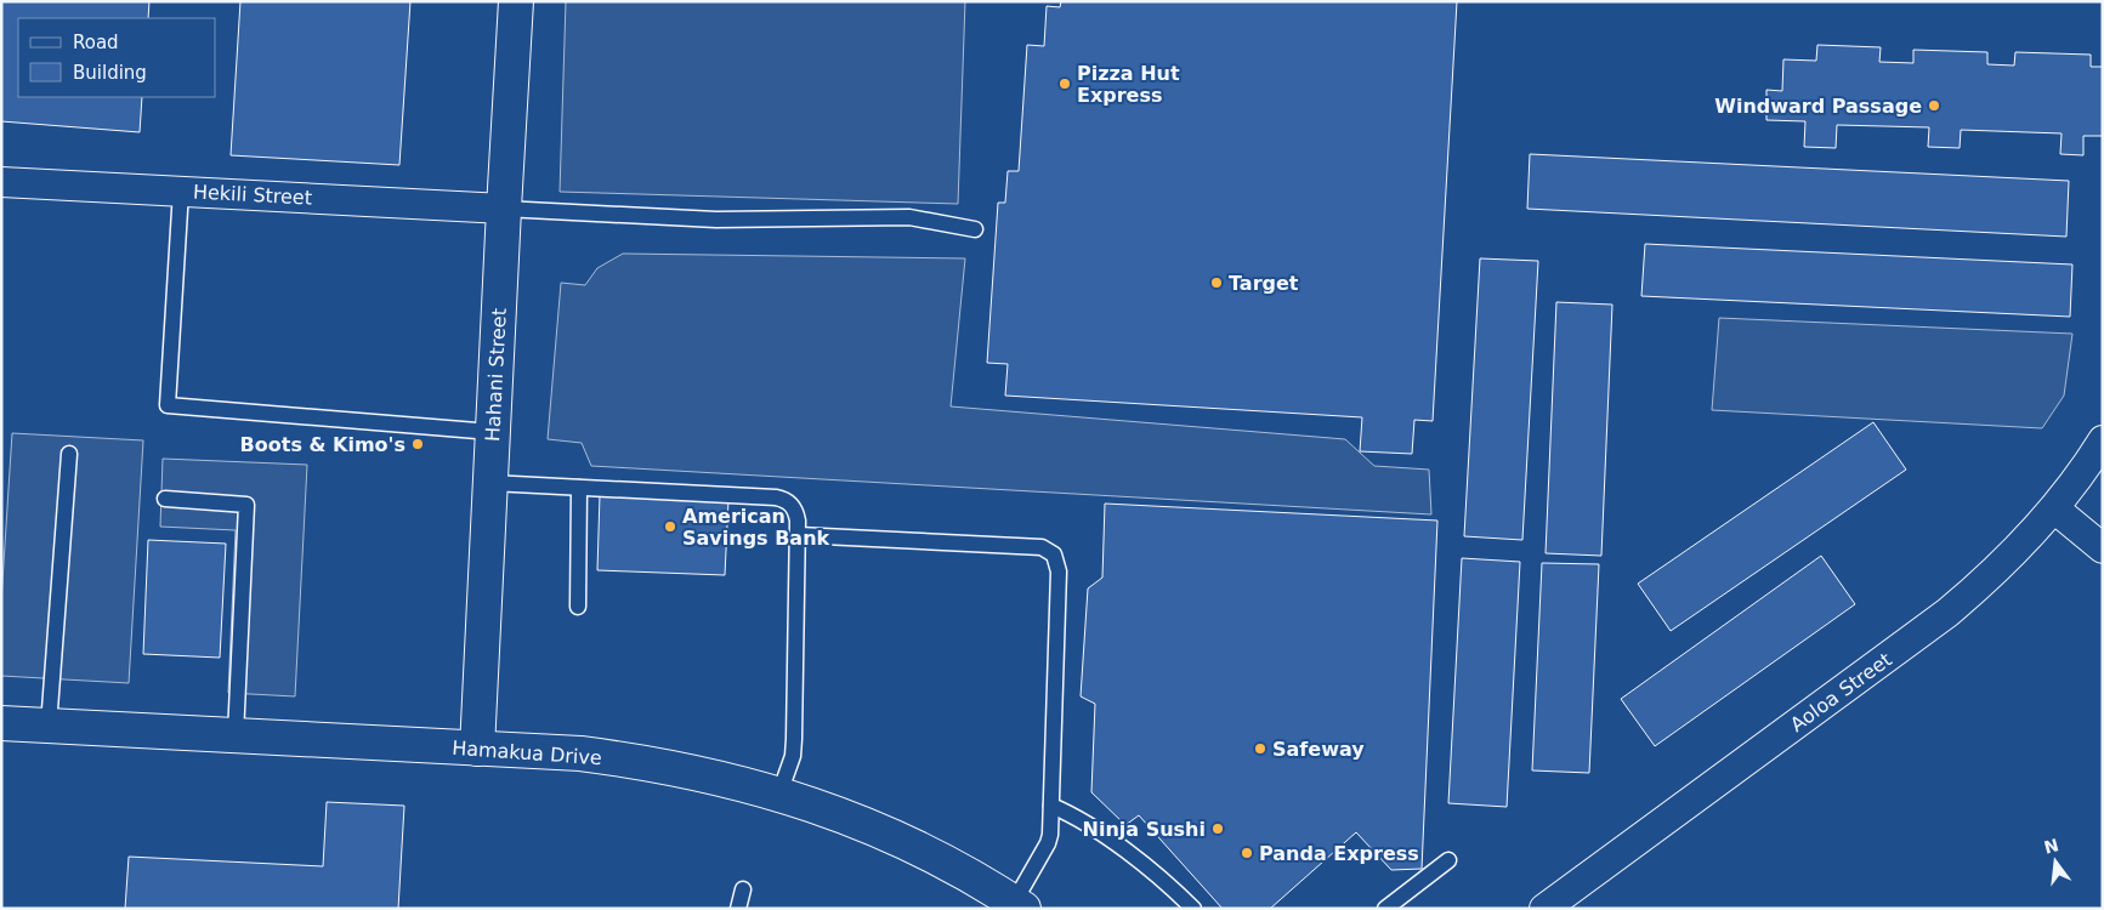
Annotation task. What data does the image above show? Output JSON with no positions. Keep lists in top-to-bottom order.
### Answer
{
  "streets": {
    "main road": ["Hahani Street", "Hamakua Drive"],
    "street": ["Hekili Street", "Aoloa Street"]
  },
  "crossings": [
    ["Hekili Street", "Hahani Street"],
    ["Hahani Street", "Hamakua Drive"]
  ],
  "places": [
    "Pizza Hut Express",
    "Windward Passage",
    "Target",
    "Boots & Kimo's",
    "American Savings Bank",
    "Safeway",
    "Ninja Sushi",
    "Panda Express"
  ],
  "legend": ["Road", "Building"],
  "north": "top"
}
